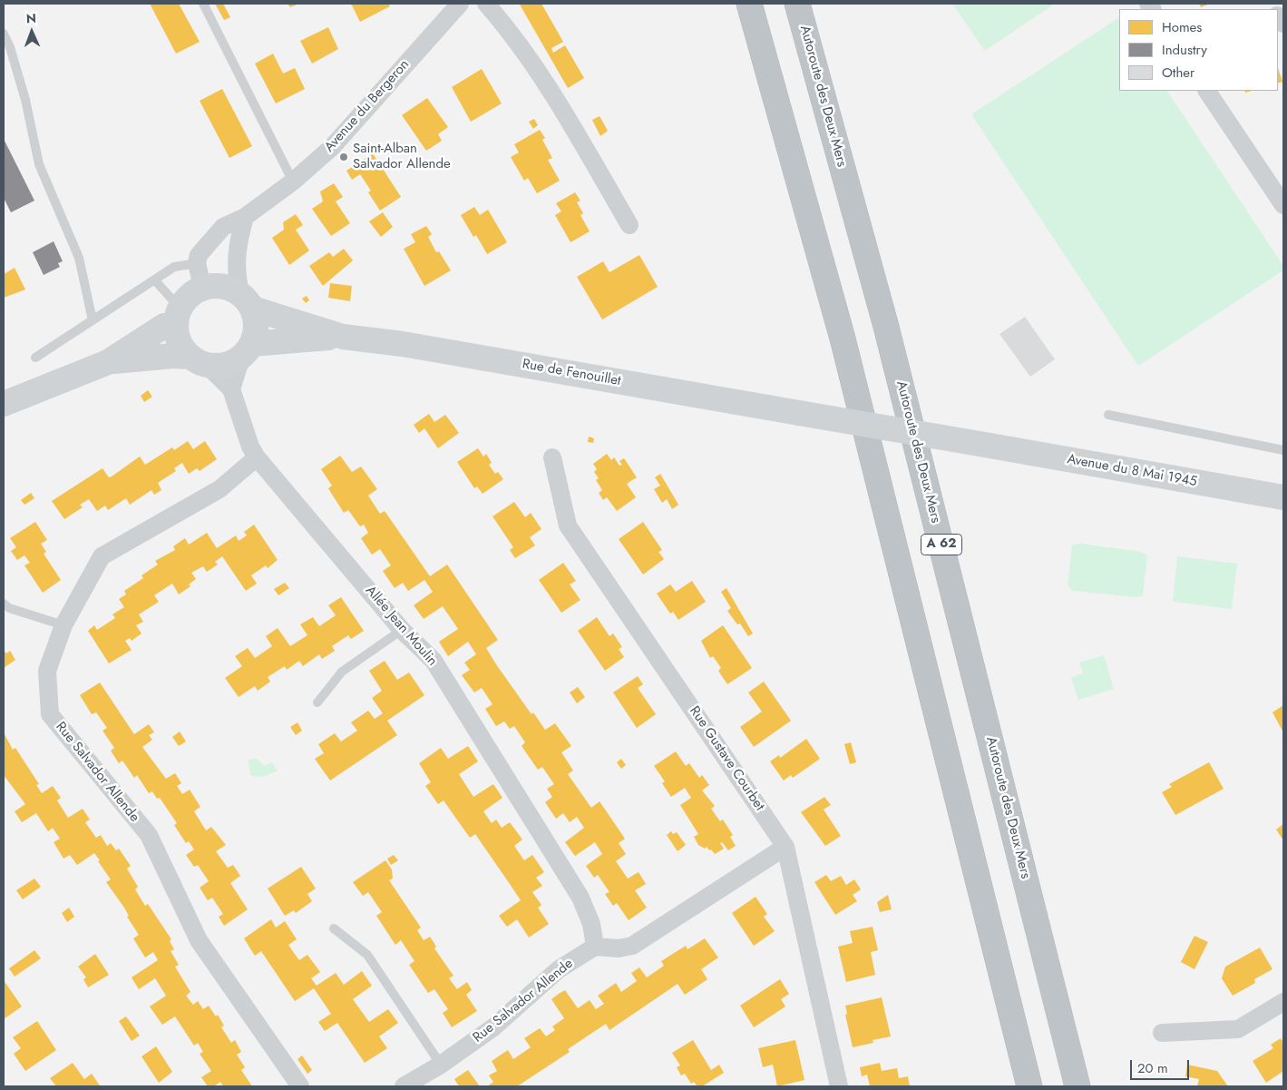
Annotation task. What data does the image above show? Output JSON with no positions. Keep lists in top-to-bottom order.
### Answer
{
  "streets": {
    "highway": ["Autoroute des Deux Mers", "A 62"],
    "main road": ["Rue de Fenouillet", "Avenue du 8 Mai 1945"],
    "street": [
      "Avenue du Bergeron",
      "Allée Jean Moulin",
      "Rue Gustave Courbet",
      "Rue Salvador Allende"
    ]
  },
  "crossings": [
    ["Rue de Fenouillet", "Avenue du 8 Mai 1945"],
    ["Rue de Fenouillet", "Allée Jean Moulin"],
    ["Allée Jean Moulin", "Rue Salvador Allende"]
  ],
  "places": ["Saint-Alban Salvador Allende"],
  "legend": ["Homes", "Industry", "Other"],
  "scale_bar": "20 m",
  "north": "top"
}
